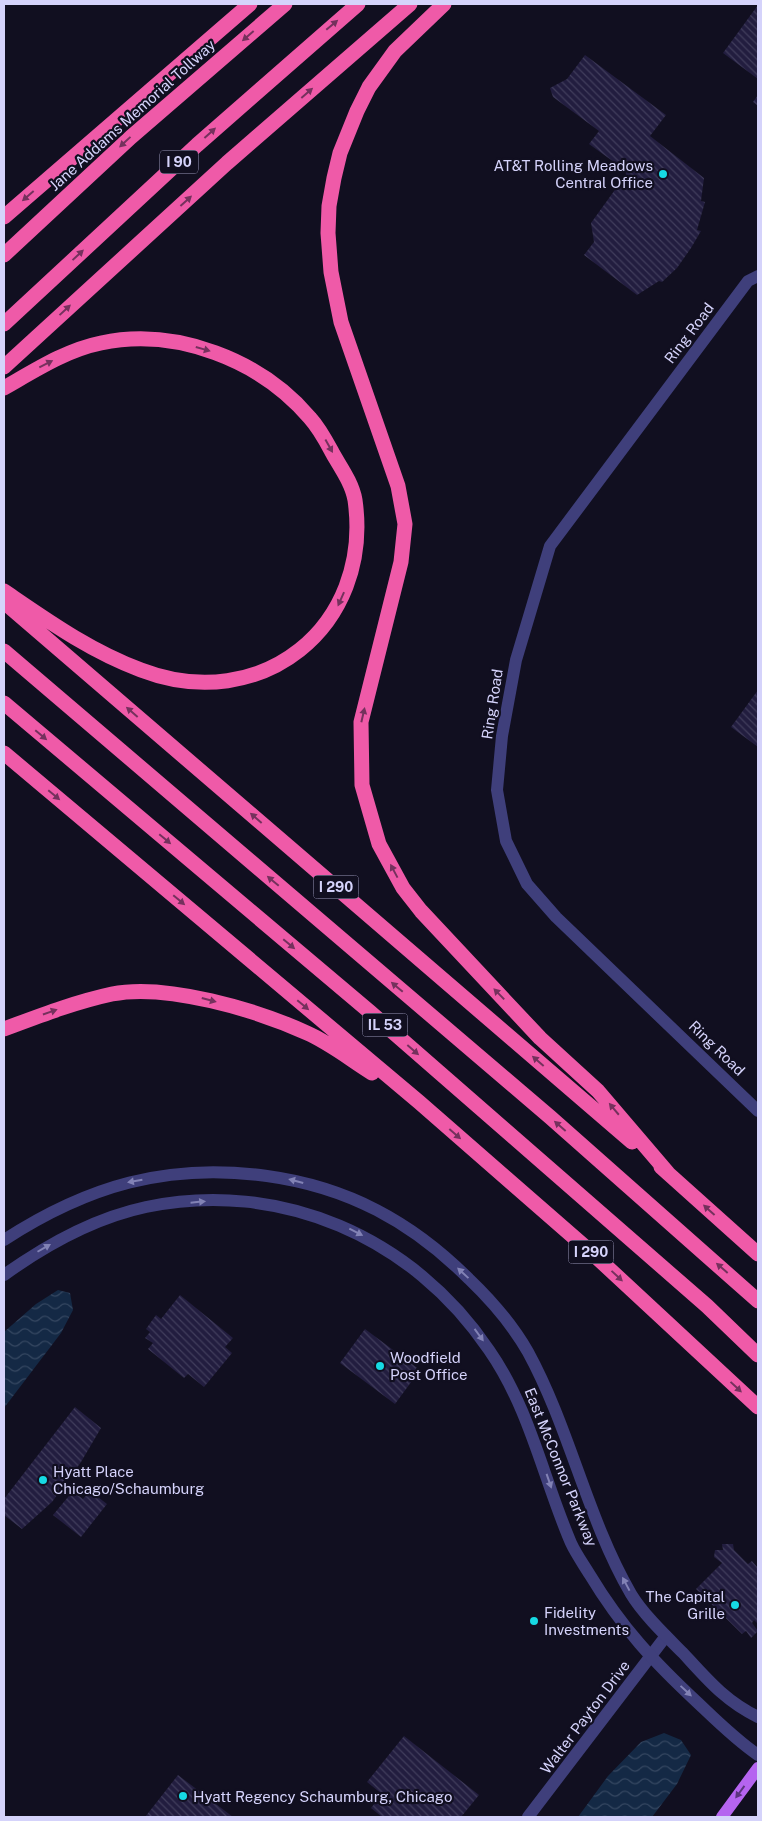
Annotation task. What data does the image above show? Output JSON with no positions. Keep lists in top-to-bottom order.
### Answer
{
  "streets": {
    "highway": [
      "Jane Addams Memorial Tollway",
      "I 90",
      "I 290",
      "IL 53"
    ],
    "street": ["Ring Road", "East McConnor Parkway", "Walter Payton Drive"]
  },
  "crossings": [
    ["East McConnor Parkway", "Walter Payton Drive"]
  ],
  "places": [
    "AT&T Rolling Meadows Central Office",
    "Woodfield Post Office",
    "Hyatt Place Chicago/Schaumburg",
    "The Capital Grille",
    "Fidelity Investments",
    "Hyatt Regency Schaumburg, Chicago"
  ]
}
